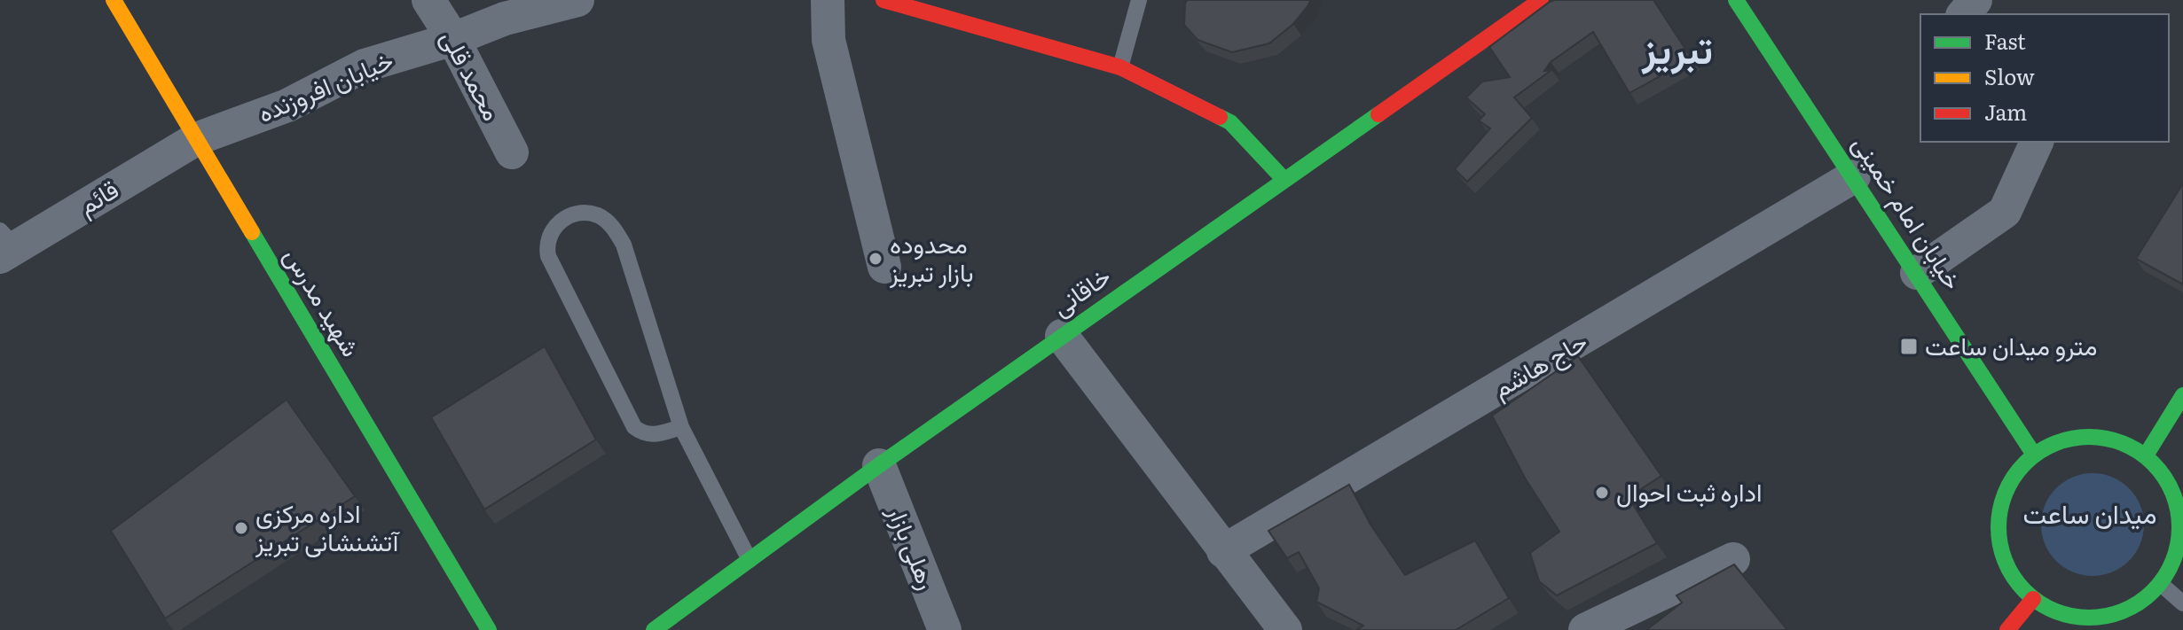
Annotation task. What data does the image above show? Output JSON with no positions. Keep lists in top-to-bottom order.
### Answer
{
  "streets": {
    "main road": ["خیابان امام خمینی", "خاقانی", "شهید مدرس"],
    "street": [
      "محمد قلی",
      "خیابان افروزنده",
      "قائم",
      "حاج هاشم",
      "رهلی بازار"
    ]
  },
  "crossings": [
    ["محمد قلی", "خیابان افروزنده"],
    ["خیابان افروزنده", "قائم"],
    ["خیابان افروزنده", "شهید مدرس"],
    ["قائم", "شهید مدرس"],
    ["خیابان امام خمینی", "حاج هاشم"],
    ["خاقانی", "رهلی بازار"]
  ],
  "districts": ["تبریز", "میدان ساعت"],
  "places": {
    "other": ["محدوده بازار تبریز", "اداره ثبت احوال", "اداره مرکزی آتشنشانی تبریز"],
    "transit": ["مترو میدان ساعت"]
  },
  "legend": ["Fast", "Slow", "Jam"]
}
